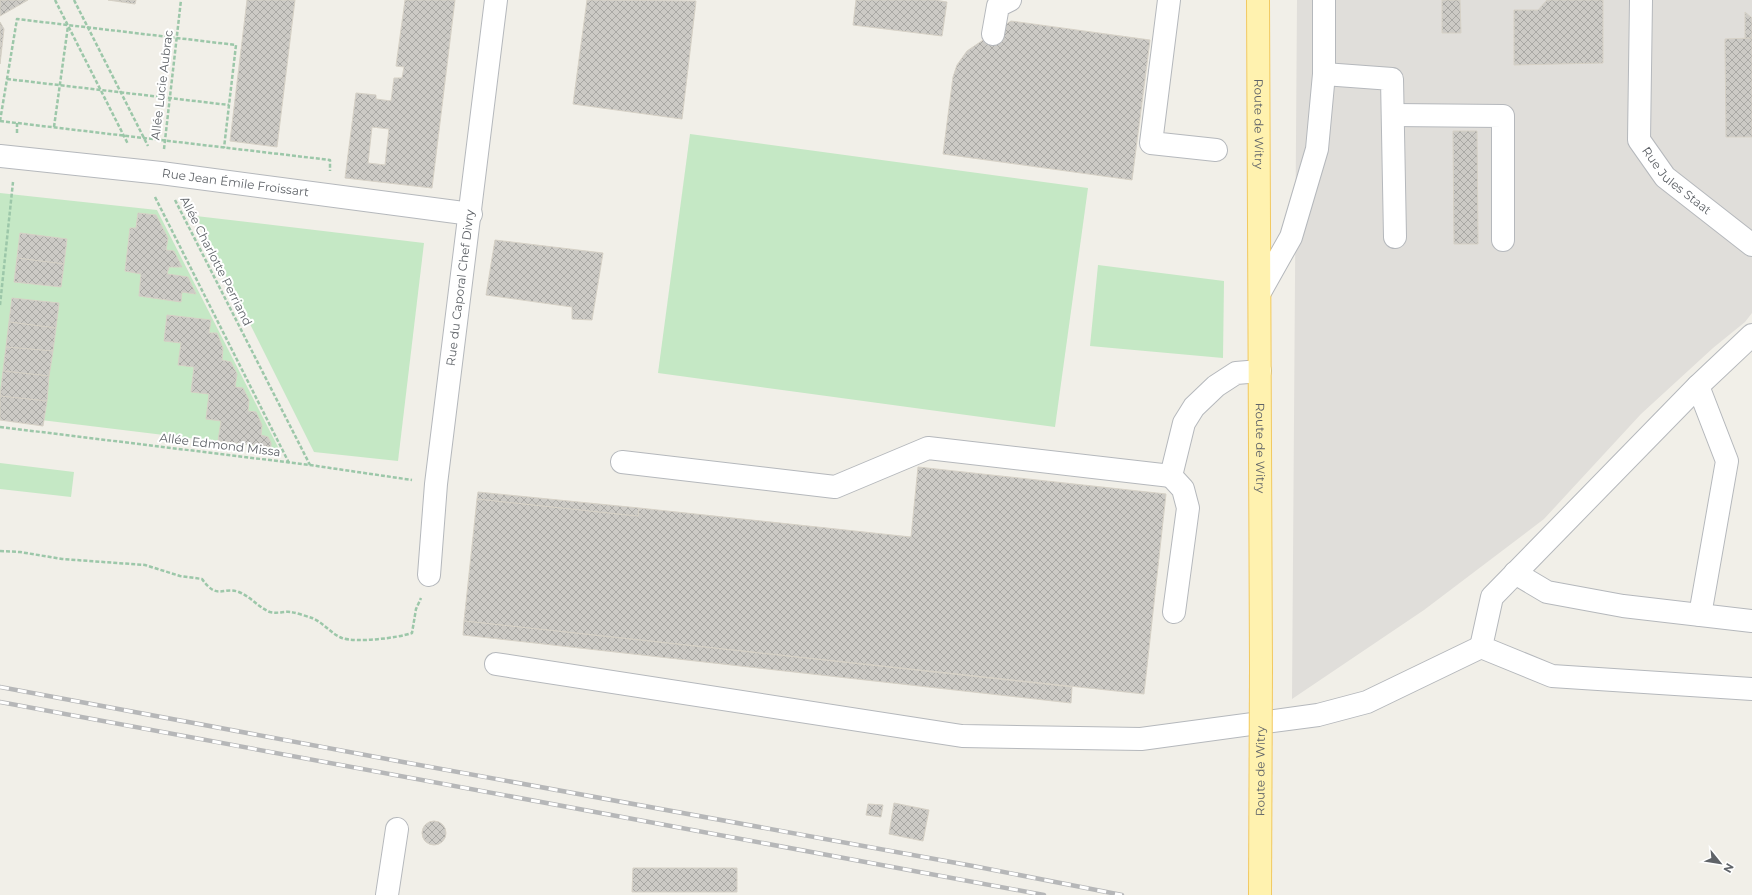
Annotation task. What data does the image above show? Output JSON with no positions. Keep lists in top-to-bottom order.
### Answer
{
  "streets": {
    "main road": ["Route de Witry"],
    "street": ["Rue Jules Staat", "Rue Jean Émile Froissart", "Rue du Caporal Chef Divry"],
    "path": ["Allée Lucie Aubrac", "Allée Charlotte Perriand", "Allée Edmond Missa"]
  },
  "crossings": [
    ["Allée Lucie Aubrac", "Rue Jean Émile Froissart"],
    ["Allée Lucie Aubrac", "Allée Charlotte Perriand"],
    ["Rue Jean Émile Froissart", "Allée Charlotte Perriand"],
    ["Rue Jean Émile Froissart", "Rue du Caporal Chef Divry"],
    ["Allée Charlotte Perriand", "Allée Edmond Missa"],
    ["Rue du Caporal Chef Divry", "Allée Edmond Missa"]
  ],
  "north": "bottom right"
}
